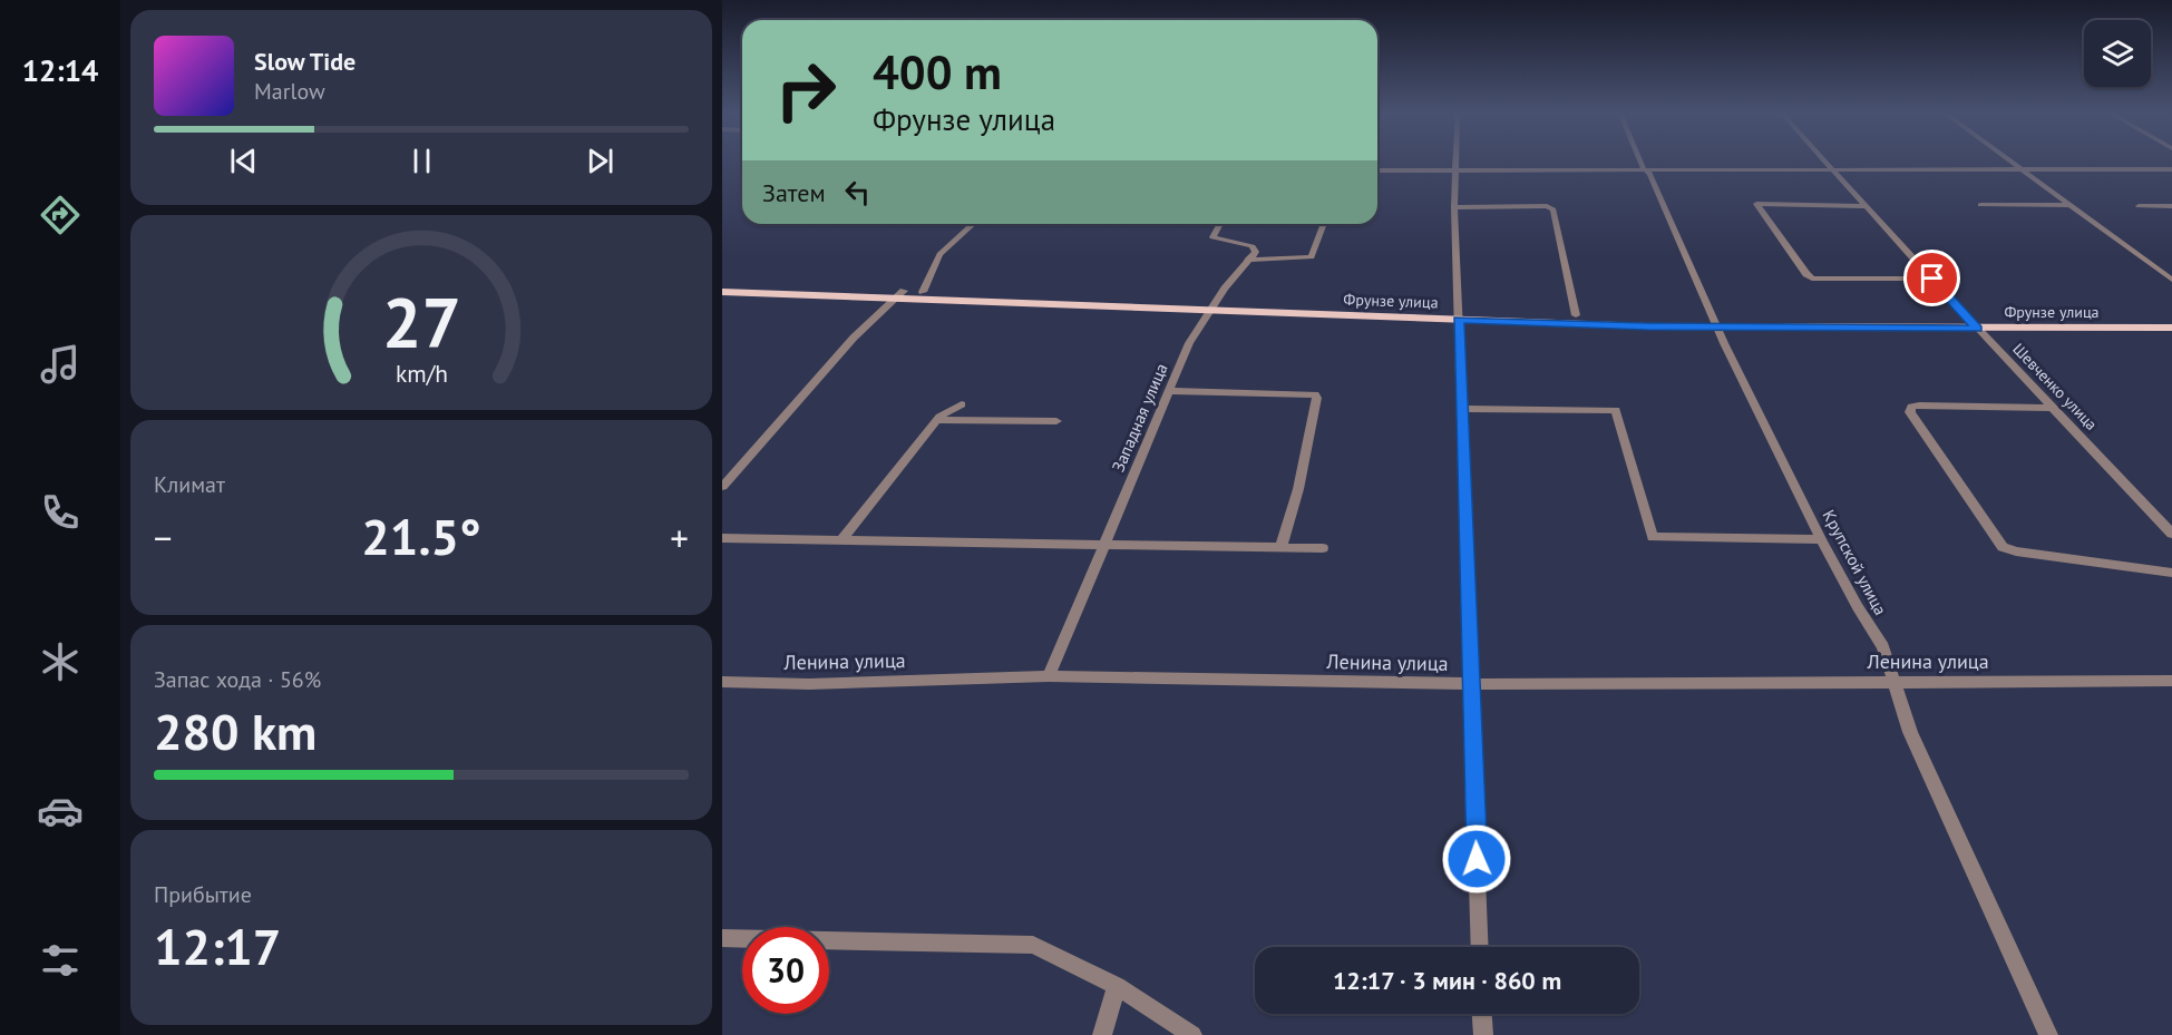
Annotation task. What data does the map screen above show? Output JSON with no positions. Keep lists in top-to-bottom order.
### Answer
{
  "streets": {
    "main road": ["Фрунзе улица"],
    "street": [
      "Шевченко улица",
      "Западная улица",
      "Крупской улица",
      "Ленина улица"
    ]
  },
  "crossings": [
    ["Фрунзе улица", "Шевченко улица"],
    ["Фрунзе улица", "Западная улица"],
    ["Фрунзе улица", "Крупской улица"],
    ["Западная улица", "Ленина улица"],
    ["Крупской улица", "Ленина улица"]
  ],
  "page": {
    "tabs": "12:14",
    "turn": ["400 m", "Фрунзе улица"],
    "song": ["Slow Tide", "Marlow"],
    "then": "Затем",
    "tile": [
      "Климат",
      ["Запас хода · 56%", "280 km"],
      ["Прибытие", "12:17"]
    ],
    "heat": ["−", "21.5°", "+"],
    "limit": "30",
    "trip": "12:17 · 3 мин · 860 m",
    "gauge": ["27", "km/h"]
  }
}
